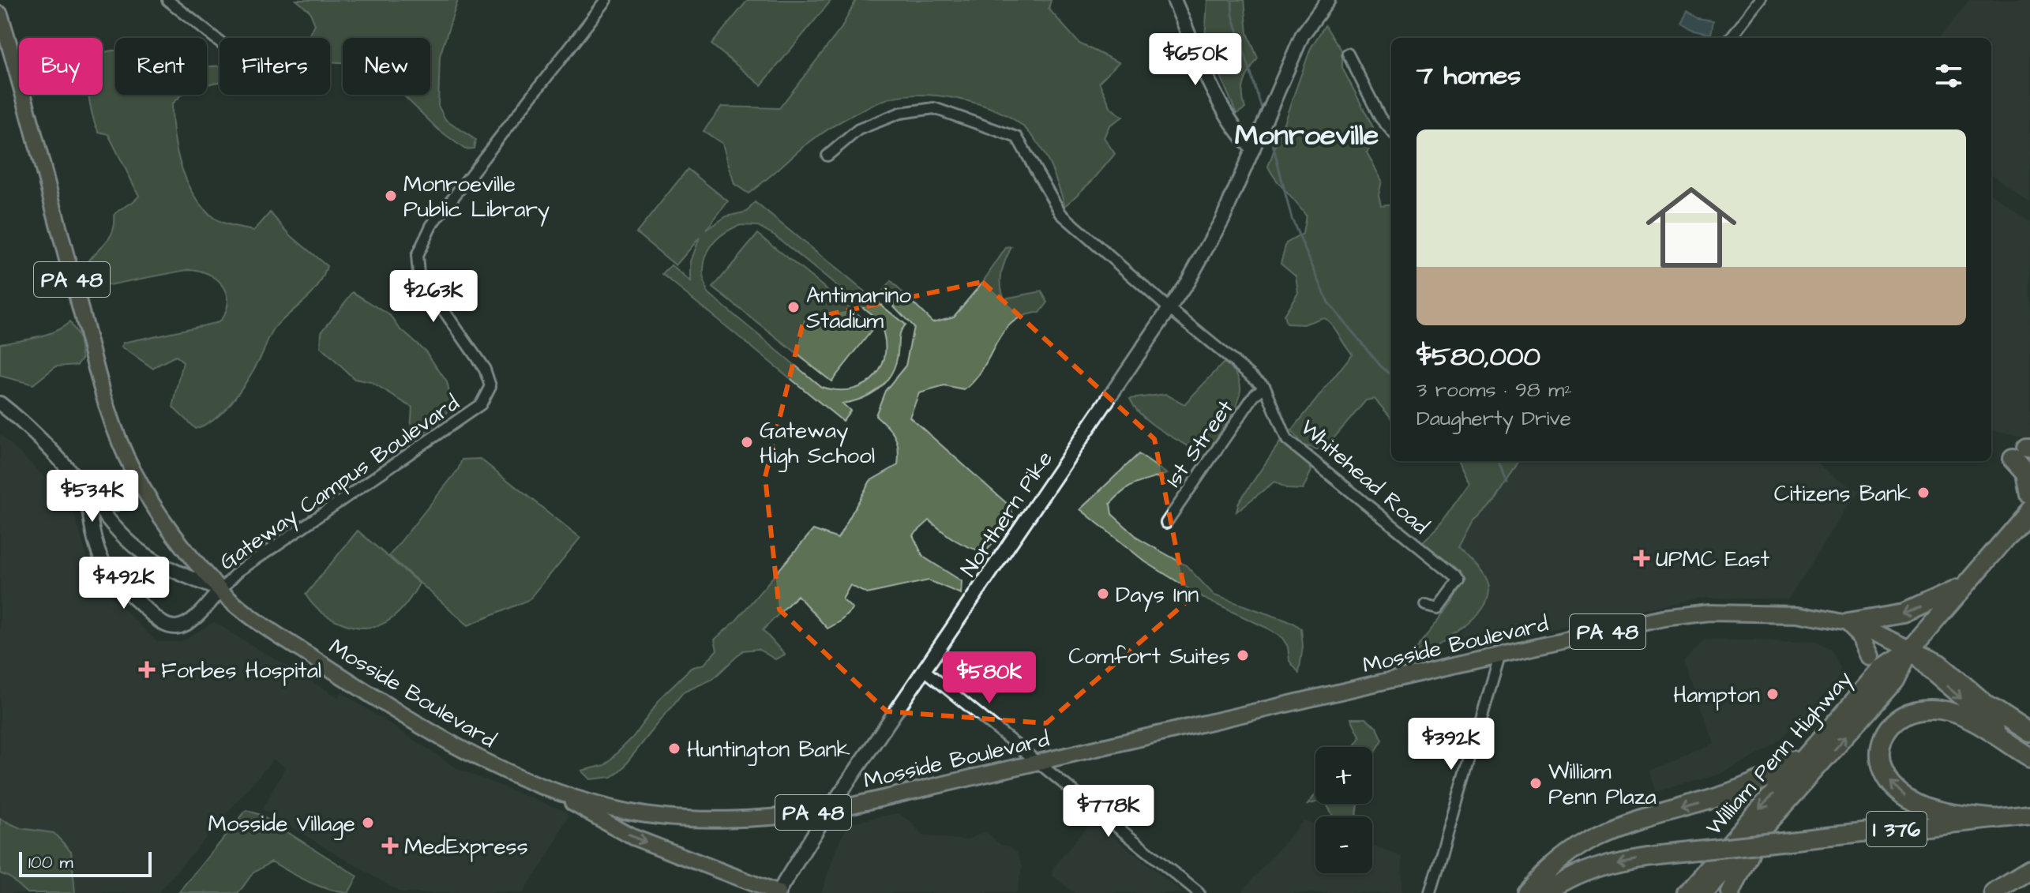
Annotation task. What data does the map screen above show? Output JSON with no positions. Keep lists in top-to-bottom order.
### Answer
{
  "streets": {
    "highway": ["William Penn Highway", "I 376"],
    "main road": ["PA 48", "Northern Pike", "Mosside Boulevard"],
    "street": ["1st Street", "Whitehead Road", "Gateway Campus Boulevard"]
  },
  "crossings": [
    ["1st Street", "Whitehead Road"],
    ["Whitehead Road", "Northern Pike"],
    ["Gateway Campus Boulevard", "Mosside Boulevard"],
    ["Northern Pike", "Mosside Boulevard"],
    ["Mosside Boulevard", "William Penn Highway"]
  ],
  "districts": ["Monroeville"],
  "places": {
    "other": [
      "Monroeville Public Library",
      "Antimarino Stadium",
      "Gateway High School",
      "Citizens Bank",
      "Days Inn",
      "Comfort Suites",
      "Hampton",
      "Huntington Bank",
      "William Penn Plaza",
      "Mosside Village"
    ],
    "health": ["UPMC East", "Forbes Hospital", "MedExpress"]
  },
  "scale_bar": "100 m",
  "page": {
    "price": [
      "$650K",
      "$263K",
      "$534K",
      "$492K",
      "$580K",
      "$392K",
      "$778K"
    ],
    "chip": [
      "Buy",
      "Rent",
      "Filters",
      "New"
    ],
    "heading": "7 homes",
    "list": [
      {
        "name": "$580,000",
        "note": "3 rooms · 98 m² · Daugherty Drive"
      }
    ],
    "map_buttons": ["+", "−"],
    "scale": "100 m"
  }
}
